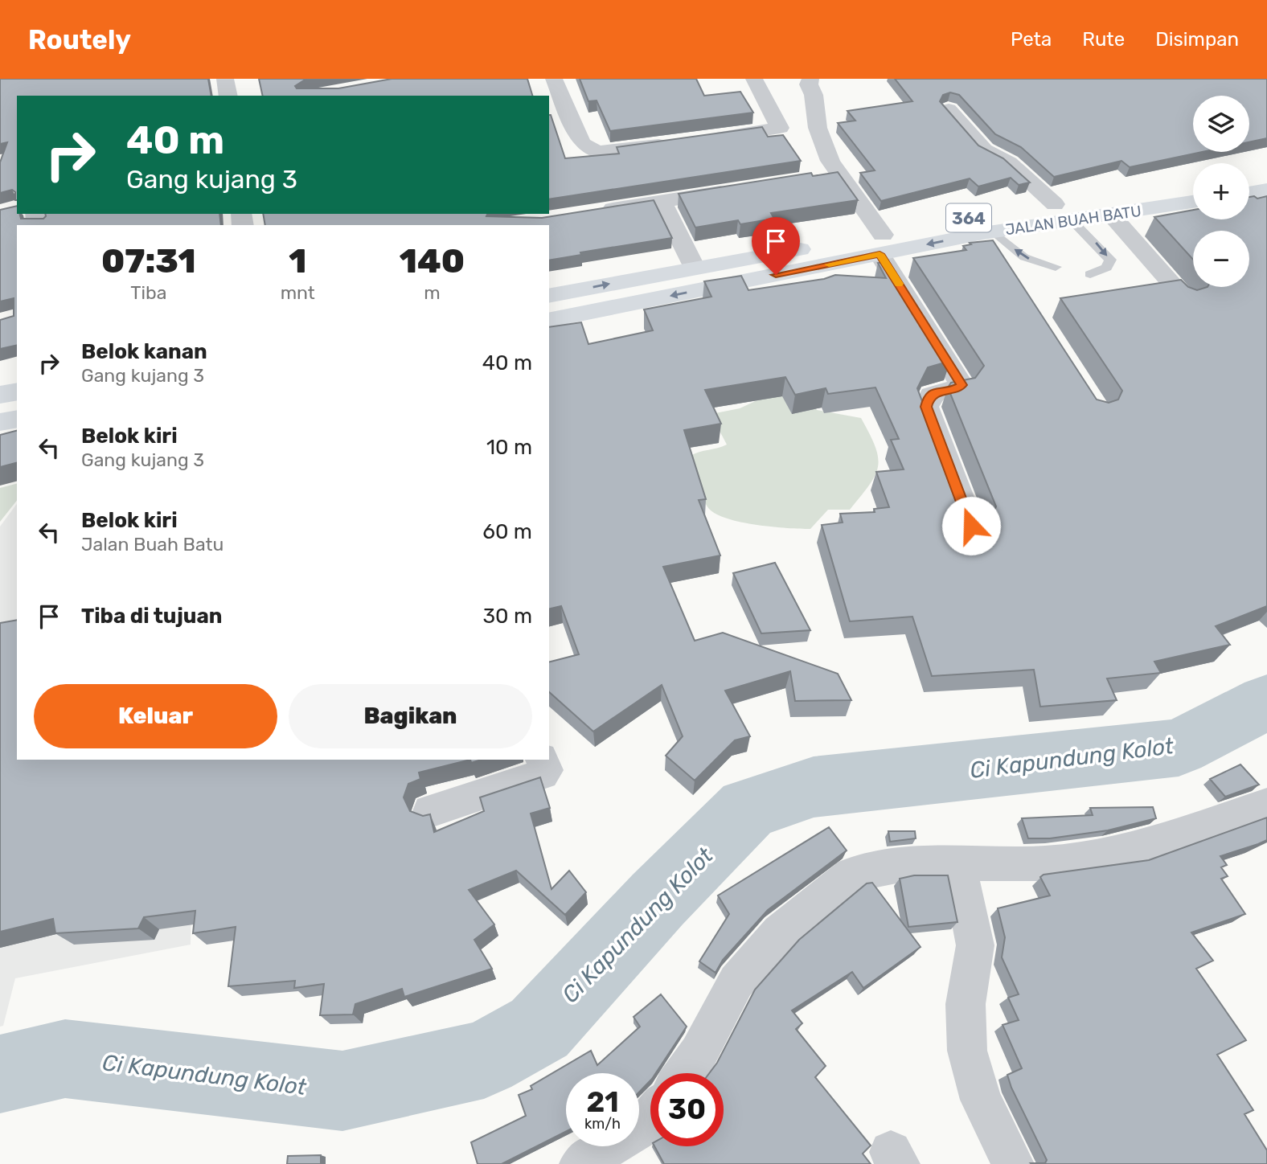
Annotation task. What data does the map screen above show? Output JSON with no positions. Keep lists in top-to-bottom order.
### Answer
{
  "streets": {
    "main road": ["364", "JALAN BUAH BATU"]
  },
  "water": ["Ci Kapundung Kolot"],
  "page": {
    "header": "Routely",
    "nav": ["Peta", "Rute", "Disimpan"],
    "map_buttons": ["+", "−"],
    "turn": ["40 m", "Gang kujang 3"],
    "eta": [
      "07:31",
      "Tiba",
      "1",
      "mnt",
      "140",
      "m"
    ],
    "list": [
      {
        "name": "Belok kanan",
        "note": "Gang kujang 3",
        "value": "40 m"
      },
      {
        "name": "Belok kiri",
        "note": "Gang kujang 3",
        "value": "10 m"
      },
      {
        "name": "Belok kiri",
        "note": "Jalan Buah Batu",
        "value": "60 m"
      },
      {
        "name": "Tiba di tujuan",
        "value": "30 m"
      }
    ],
    "buttons": ["Keluar", "Bagikan"],
    "speed": "21 km/h",
    "limit": "30"
  }
}
